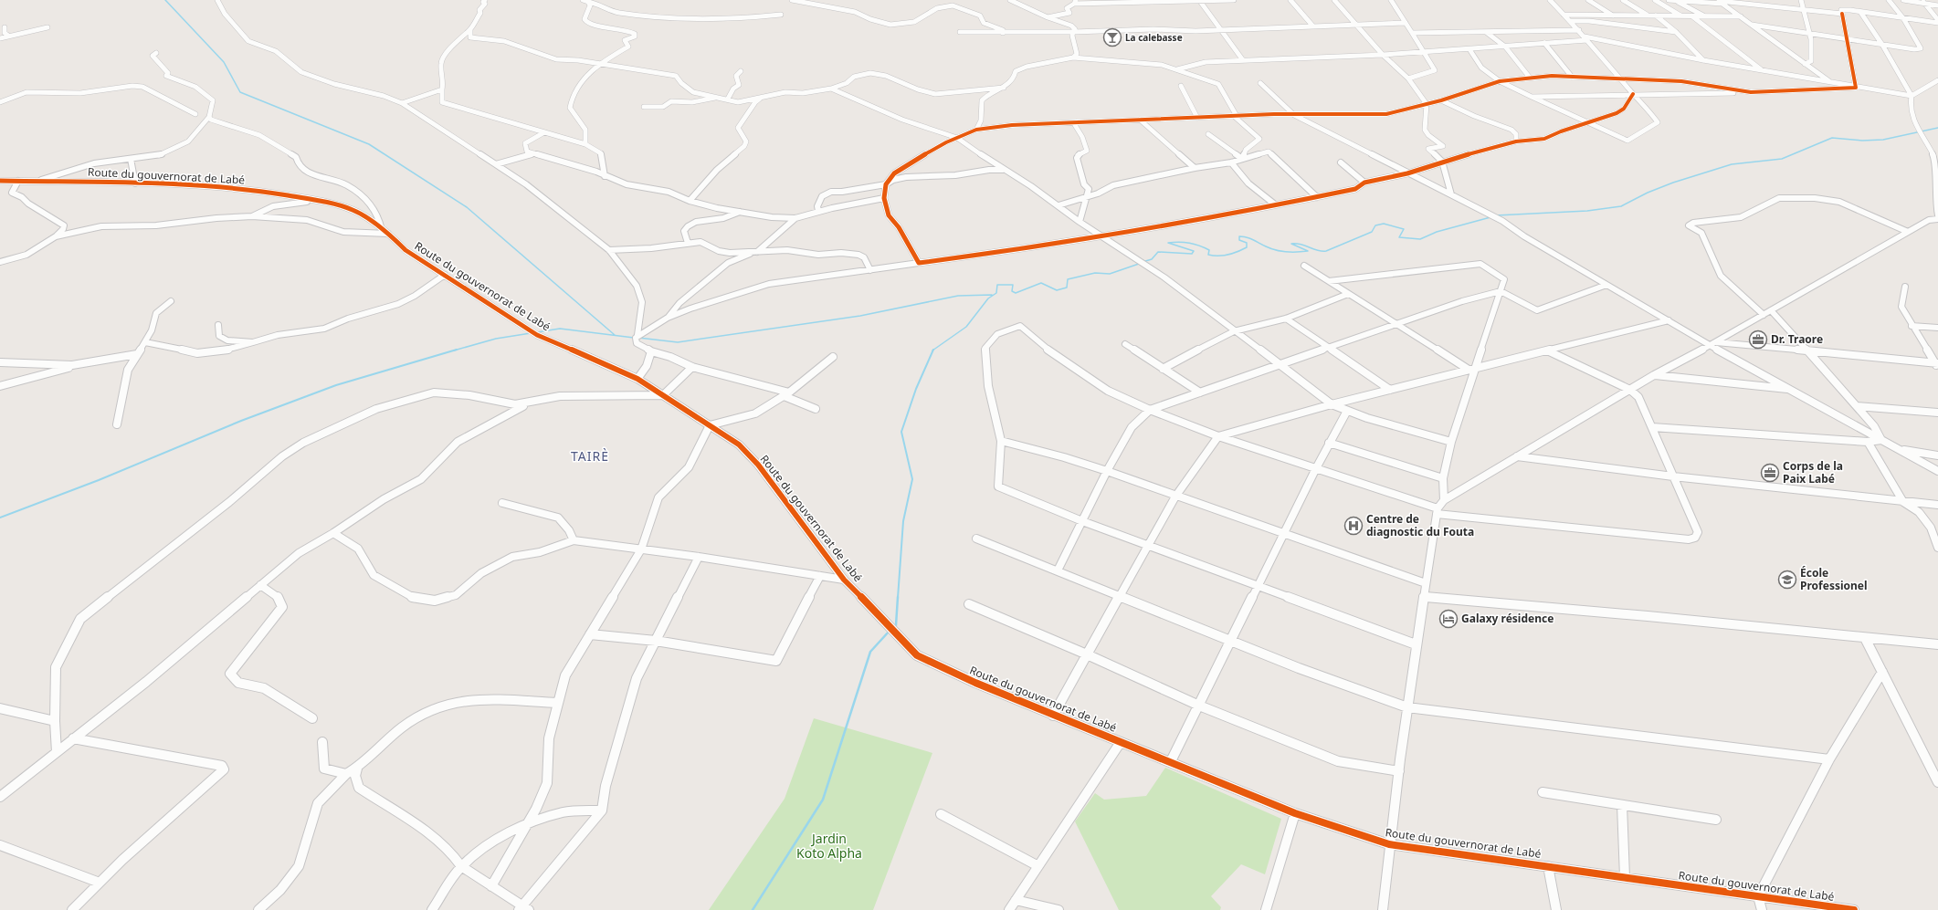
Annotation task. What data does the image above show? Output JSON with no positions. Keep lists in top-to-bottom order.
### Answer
{
  "streets": {
    "street": ["Route du gouvernorat de Labé"]
  },
  "districts": ["TAIRÈ"],
  "parks": ["Jardin Koto Alpha"],
  "places": {
    "bar": ["La calebasse"],
    "office": ["Dr. Traore", "Corps de la Paix Labé"],
    "hospital": ["Centre de diagnostic du Fouta"],
    "school or university": ["École Professionel"],
    "hotel": ["Galaxy résidence"]
  }
}
